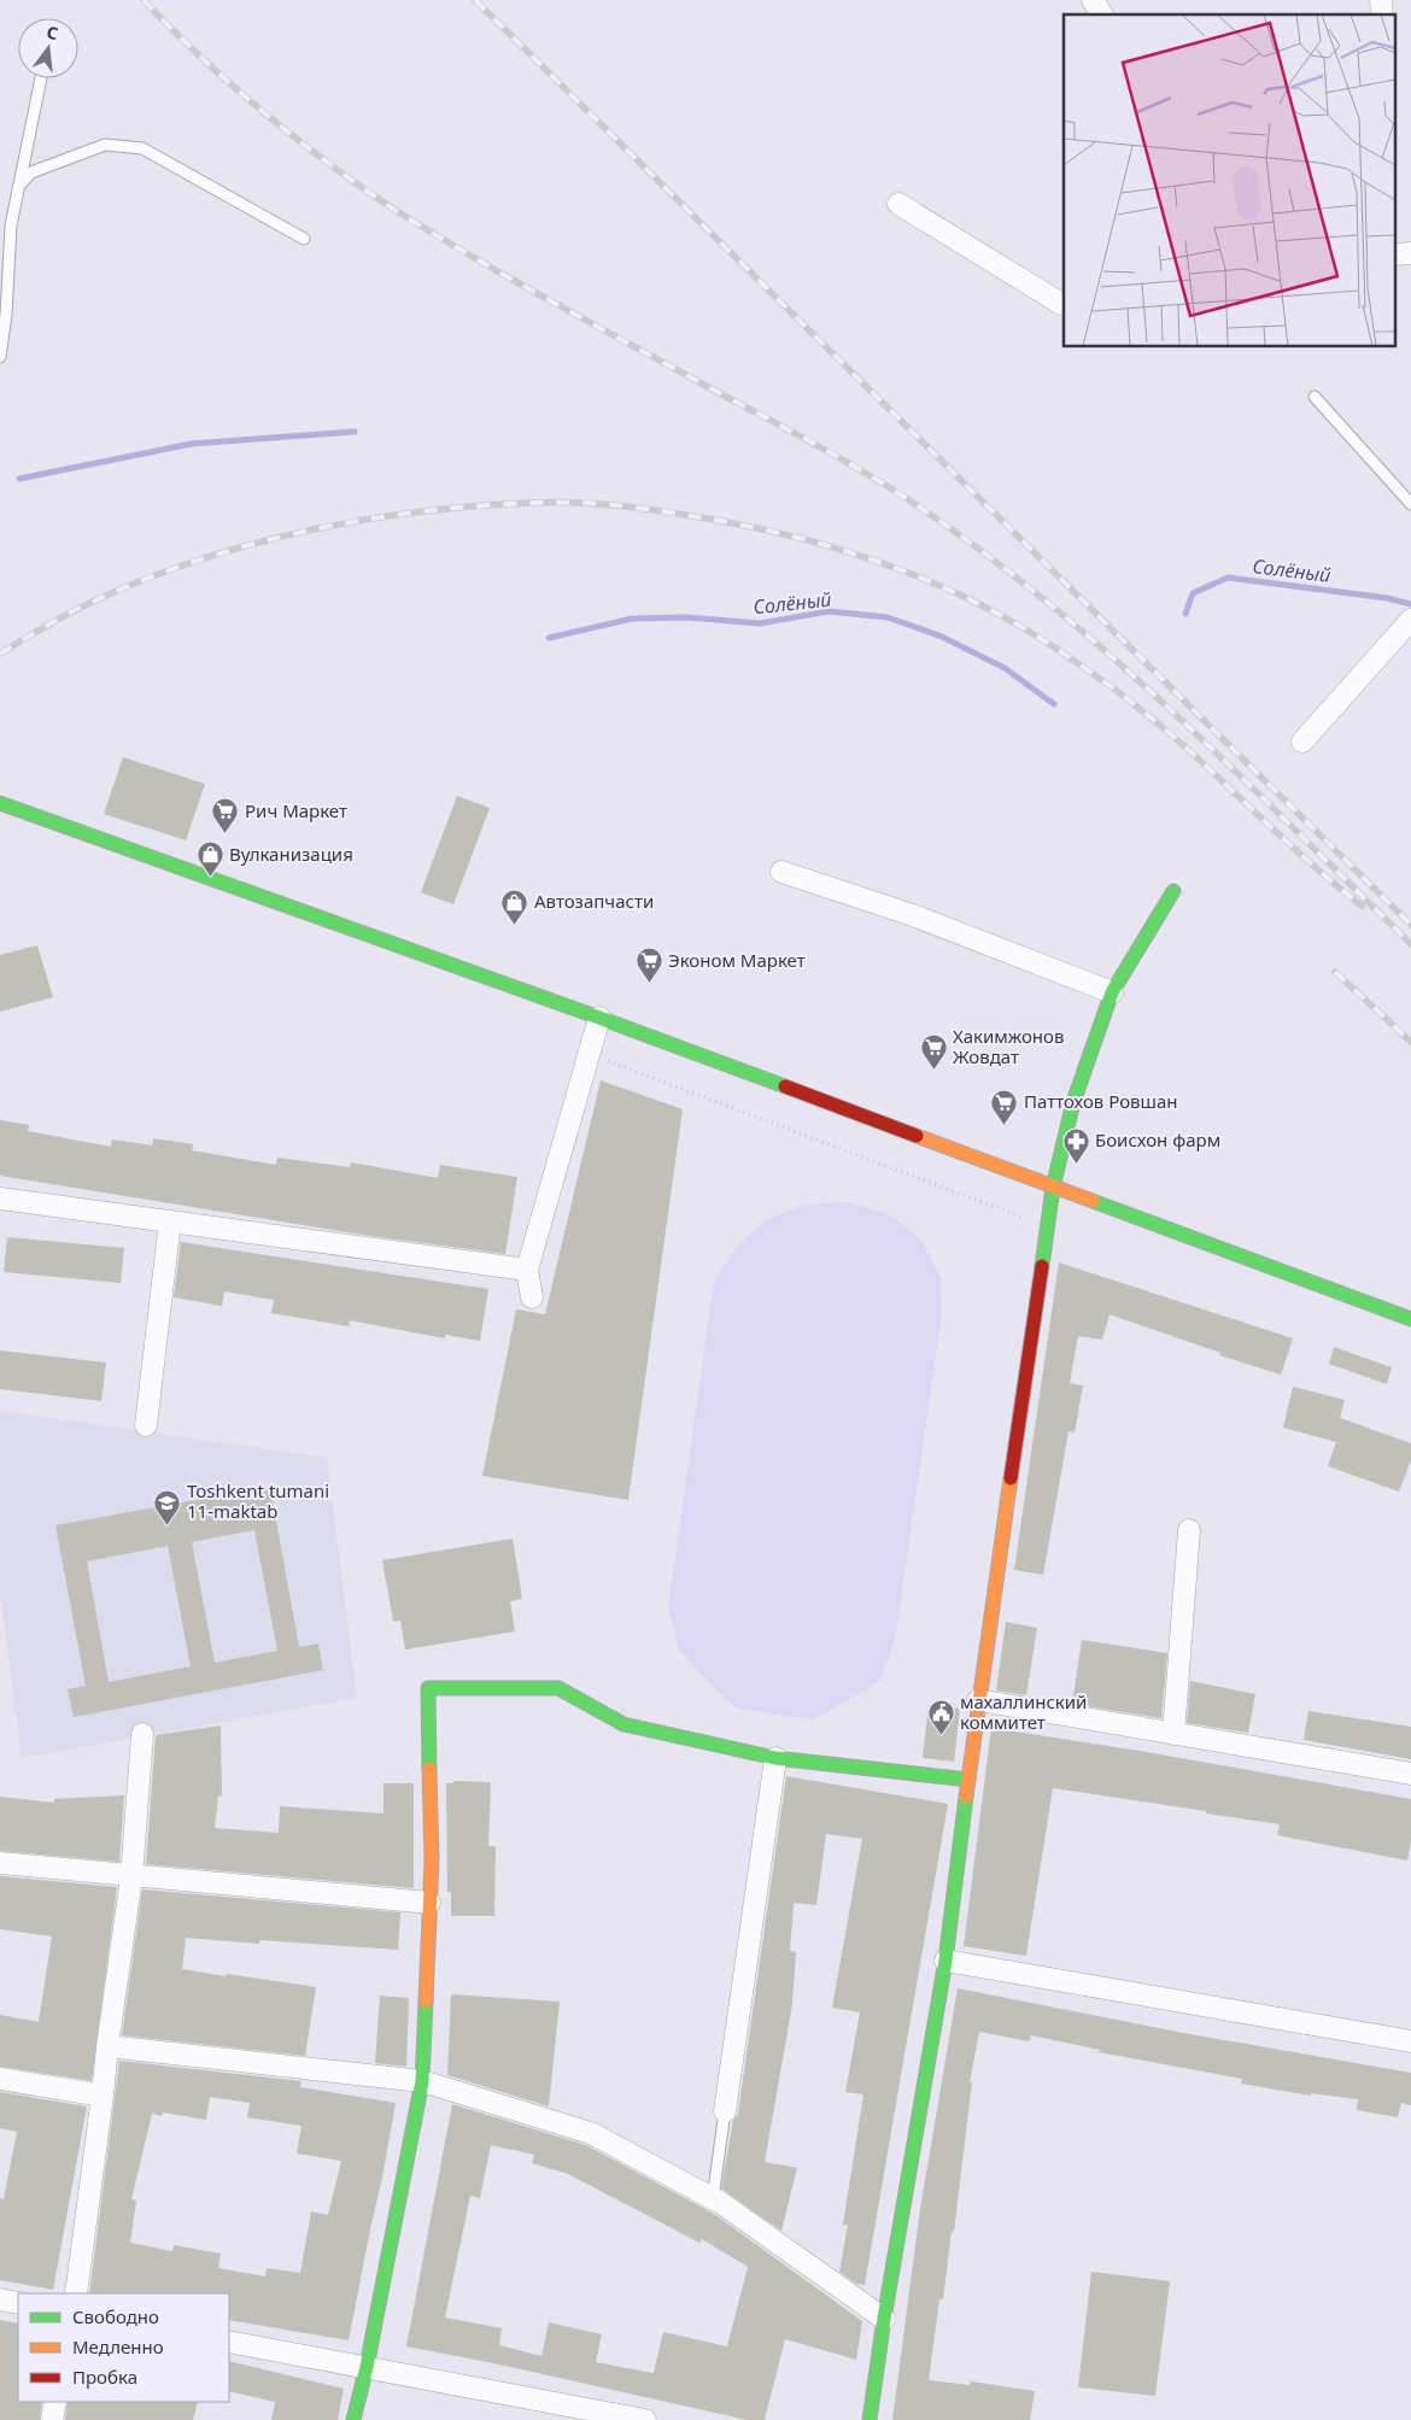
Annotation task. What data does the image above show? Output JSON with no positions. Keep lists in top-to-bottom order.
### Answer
{
  "water": ["Солёный"],
  "places": {
    "supermarket": [
      "Рич Маркет",
      "Эконом Маркет",
      "Хакимжонов Жовдат",
      "Паттохов Ровшан"
    ],
    "shop": ["Вулканизация", "Автозапчасти"],
    "pharmacy": ["Боисхон фарм"],
    "school or university": ["Toshkent tumani 11-maktab"],
    "public building": ["махаллинский коммитет"]
  },
  "legend": ["Свободно", "Медленно", "Пробка"],
  "north": "top"
}
